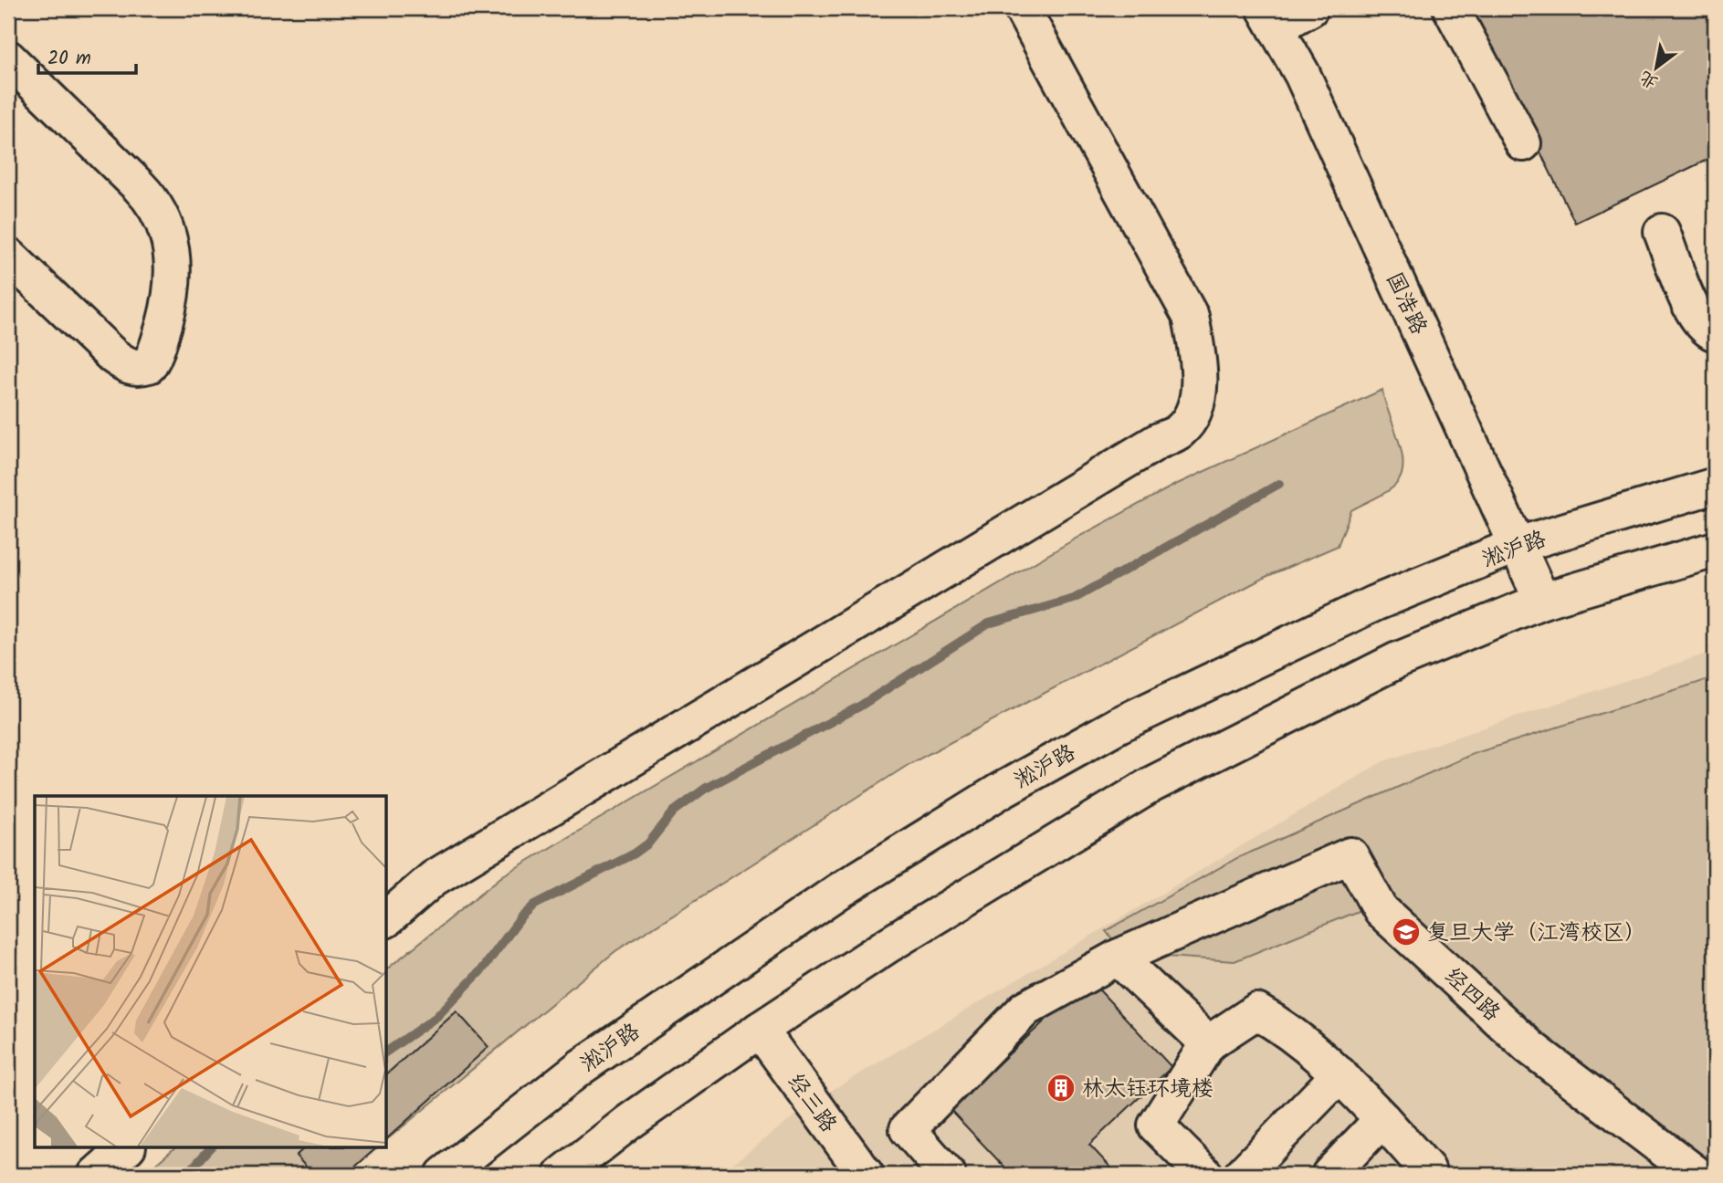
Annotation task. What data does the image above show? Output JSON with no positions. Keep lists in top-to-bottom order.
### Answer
{
  "streets": {
    "main road": [
      "国浩路",
      "淞沪路",
      "经四路",
      "经三路"
    ]
  },
  "crossings": [
    ["国浩路", "淞沪路"]
  ],
  "places": {
    "school or university": ["复旦大学（江湾校区）"],
    "building": ["林太钰环境楼"]
  },
  "scale_bar": "20 m",
  "north": "bottom left"
}
